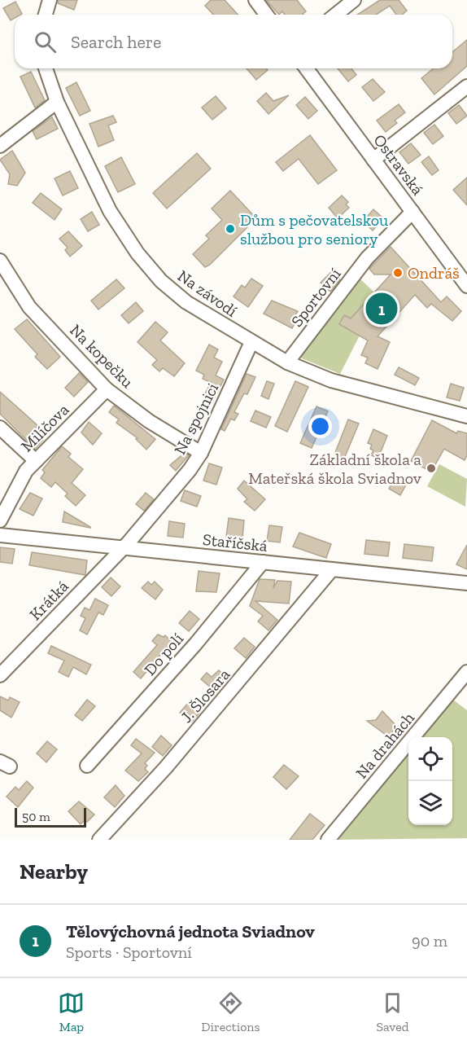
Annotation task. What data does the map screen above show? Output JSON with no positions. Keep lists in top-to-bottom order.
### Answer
{
  "streets": {
    "street": [
      "Ostravská",
      "Na závodí",
      "Sportovní",
      "Na kopečku",
      "Na spojnici",
      "Milíčova",
      "Staříčská",
      "Krátká",
      "Do polí",
      "J. Šlosara",
      "Na drahách"
    ]
  },
  "crossings": [
    ["Ostravská", "Sportovní"],
    ["Na závodí", "Sportovní"],
    ["Na závodí", "Na spojnici"],
    ["Na kopečku", "Na spojnici"],
    ["Na kopečku", "Milíčova"],
    ["Na spojnici", "Staříčská"],
    ["Na spojnici", "Krátká"],
    ["Staříčská", "Krátká"],
    ["Staříčská", "Do polí"],
    ["Staříčská", "J. Šlosara"]
  ],
  "places": ["Dům s pečovatelskou službou pro seniory", "Ondráš", "Základní škola a Mateřská škola Sviadnov"],
  "scale_bar": "50 m",
  "page": {
    "search": "Search here",
    "pins": "1",
    "scale": "50 m",
    "heading": "Nearby",
    "list": [
      {
        "mark": "1",
        "name": "Tělovýchovná jednota Sviadnov",
        "note": "Sports · Sportovní",
        "value": "90 m"
      }
    ],
    "nav": ["Map", "Directions", "Saved"]
  }
}
